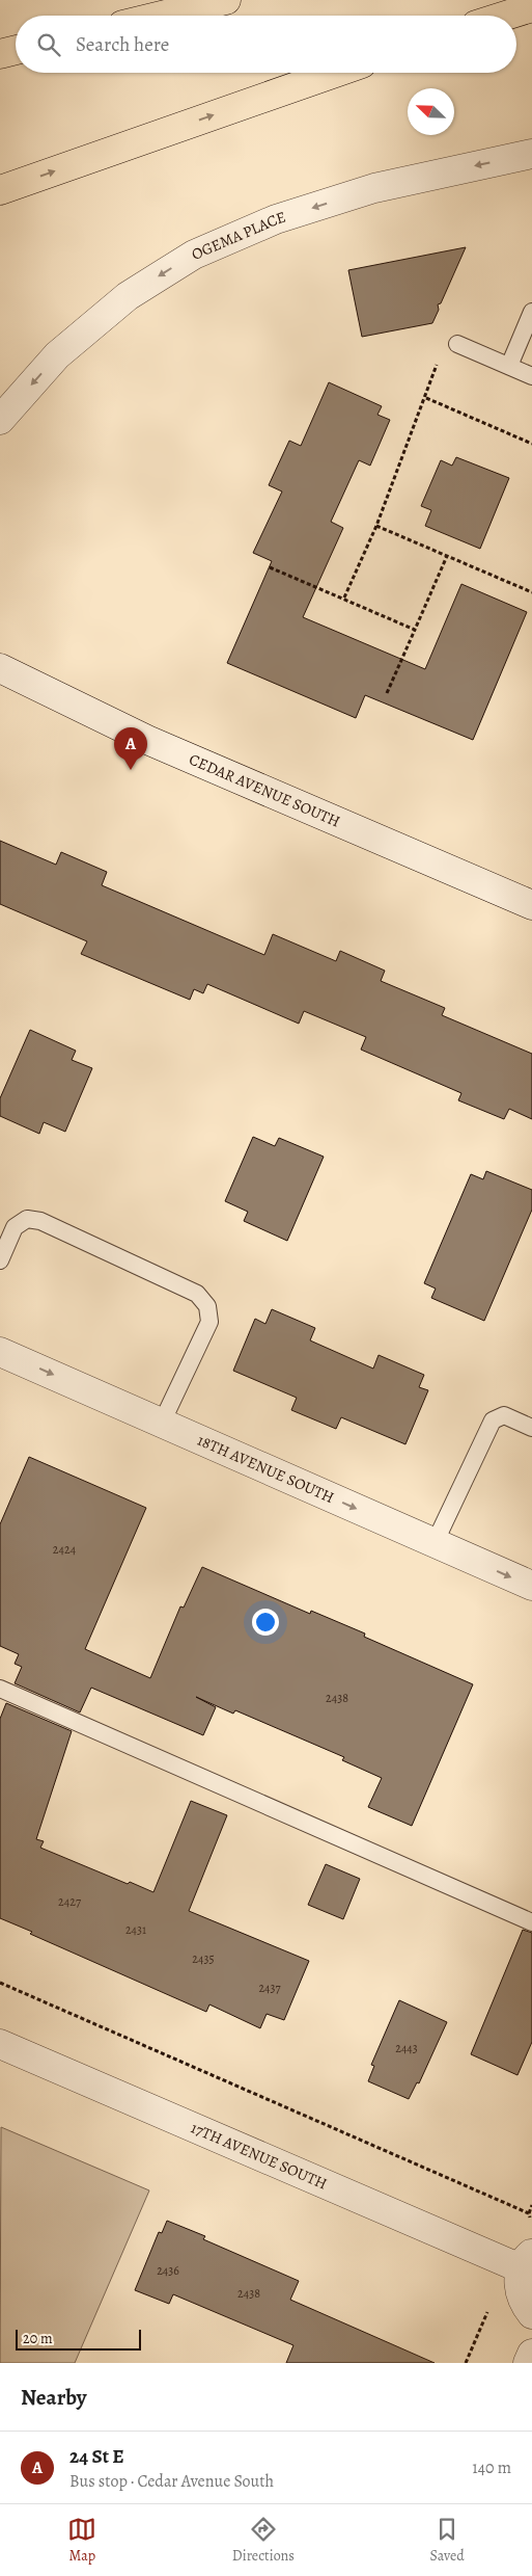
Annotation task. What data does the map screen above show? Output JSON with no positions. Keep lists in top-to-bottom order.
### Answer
{
  "streets": {
    "street": [
      "OGEMA PLACE",
      "CEDAR AVENUE SOUTH",
      "18TH AVENUE SOUTH",
      "17TH AVENUE SOUTH"
    ]
  },
  "one_way": ["OGEMA PLACE", "18TH AVENUE SOUTH"],
  "house_numbers": [
    "2424",
    "2438",
    "2427",
    "2431",
    "2435",
    "2437",
    "2443",
    "2436",
    "2438"
  ],
  "scale_bar": "20 m",
  "north": "top left",
  "page": {
    "search": "Search here",
    "pins": "A",
    "scale": "20 m",
    "heading": "Nearby",
    "list": [
      {
        "mark": "A",
        "name": "24 St E",
        "note": "Bus stop · Cedar Avenue South",
        "value": "140 m"
      }
    ],
    "nav": ["Map", "Directions", "Saved"]
  }
}
